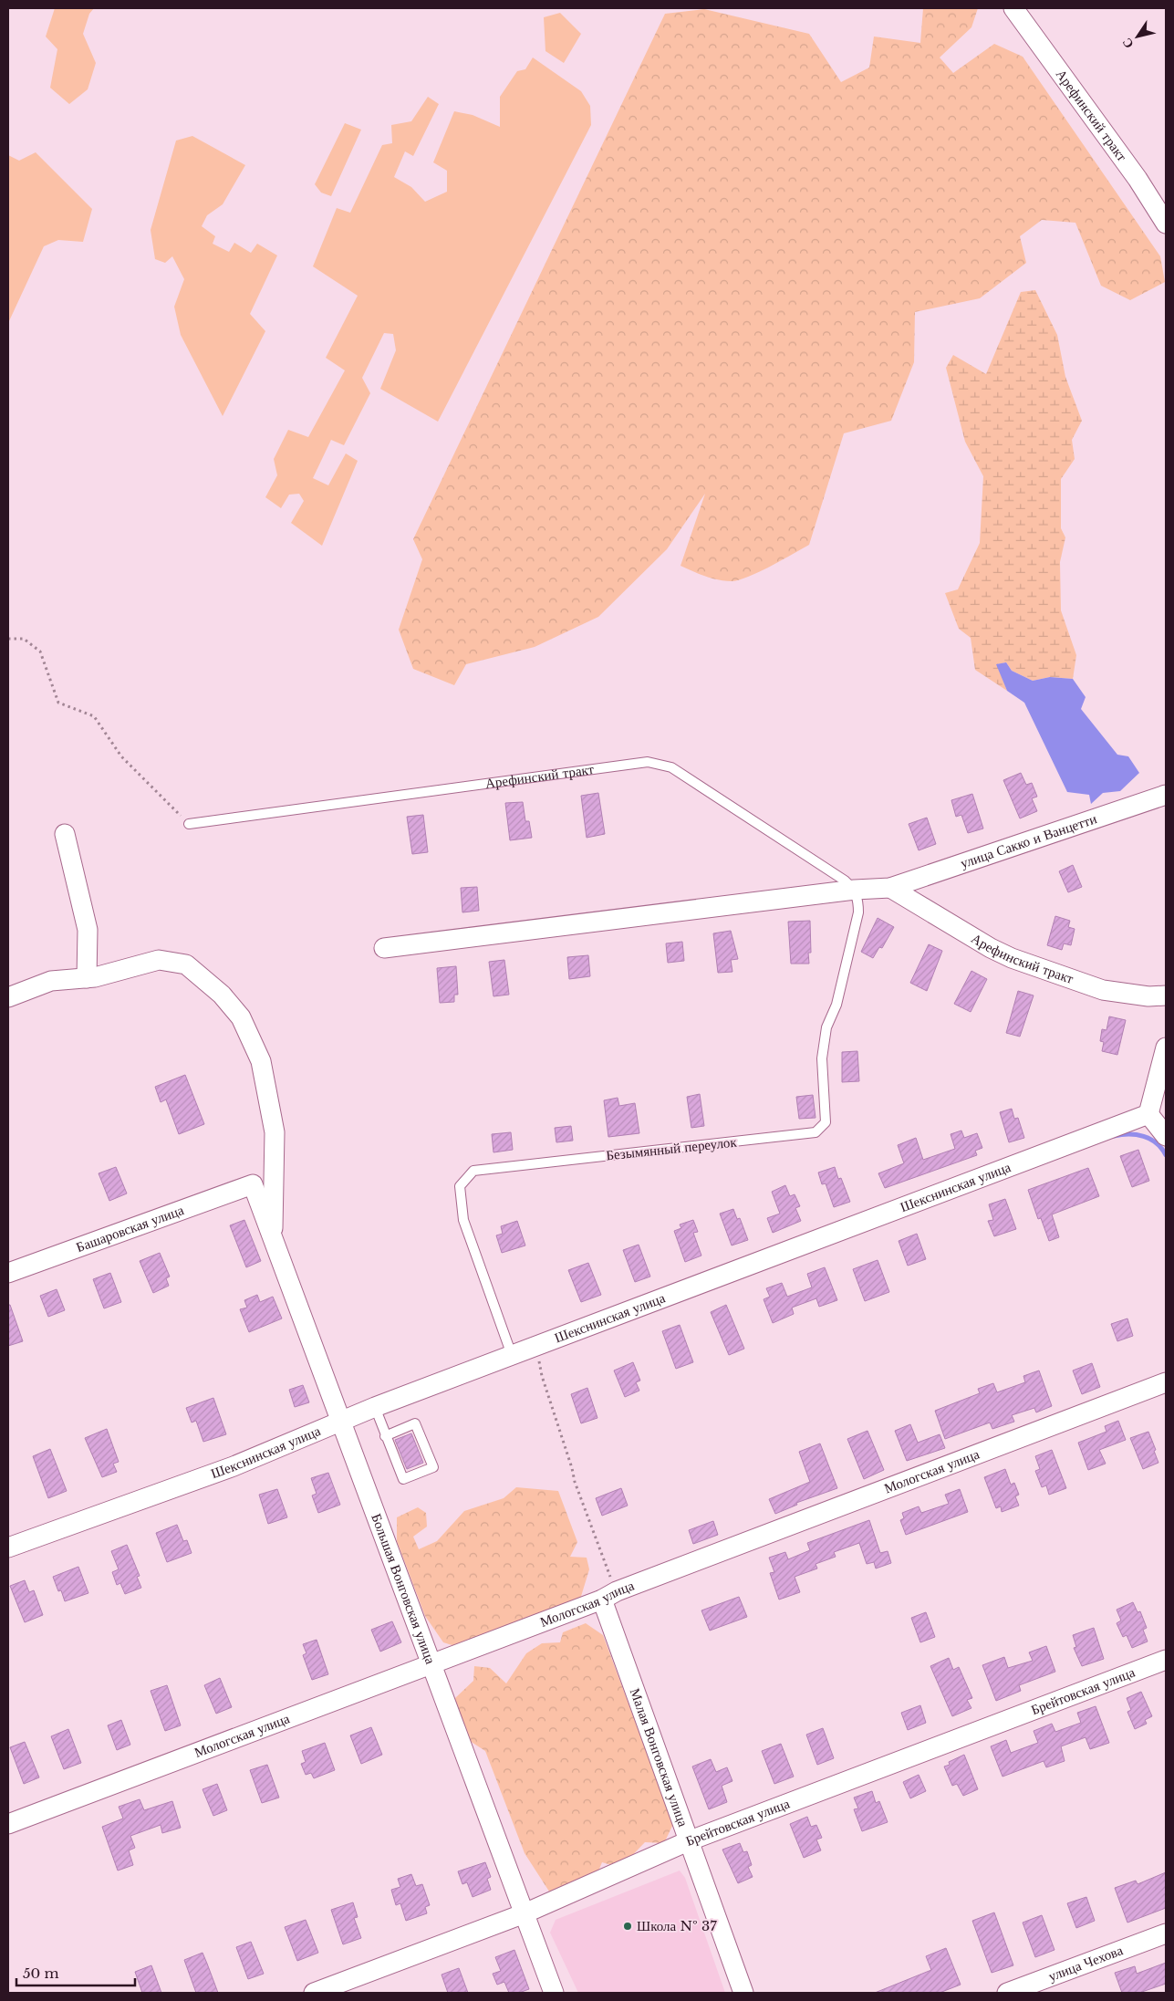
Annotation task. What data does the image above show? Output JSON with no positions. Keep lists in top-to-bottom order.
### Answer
{
  "streets": {
    "street": [
      "Арефинский тракт",
      "улица Сакко и Ванцетти",
      "Шекснинская улица",
      "Башаровская улица",
      "Мологская улица",
      "Большая Вонговская улица",
      "Брейтовская улица",
      "Малая Вонговская улица",
      "улица Чехова"
    ],
    "lane": ["Безымянный переулок"]
  },
  "crossings": [
    ["Арефинский тракт", "улица Сакко и Ванцетти"],
    ["Арефинский тракт", "Безымянный переулок"],
    ["Безымянный переулок", "Шекснинская улица"],
    ["Шекснинская улица", "Большая Вонговская улица"],
    ["Башаровская улица", "Большая Вонговская улица"],
    ["Мологская улица", "Большая Вонговская улица"],
    ["Мологская улица", "Малая Вонговская улица"],
    ["Большая Вонговская улица", "Брейтовская улица"],
    ["Брейтовская улица", "Малая Вонговская улица"]
  ],
  "places": ["Школа № 37"],
  "scale_bar": "50 m",
  "north": "bottom left"
}
